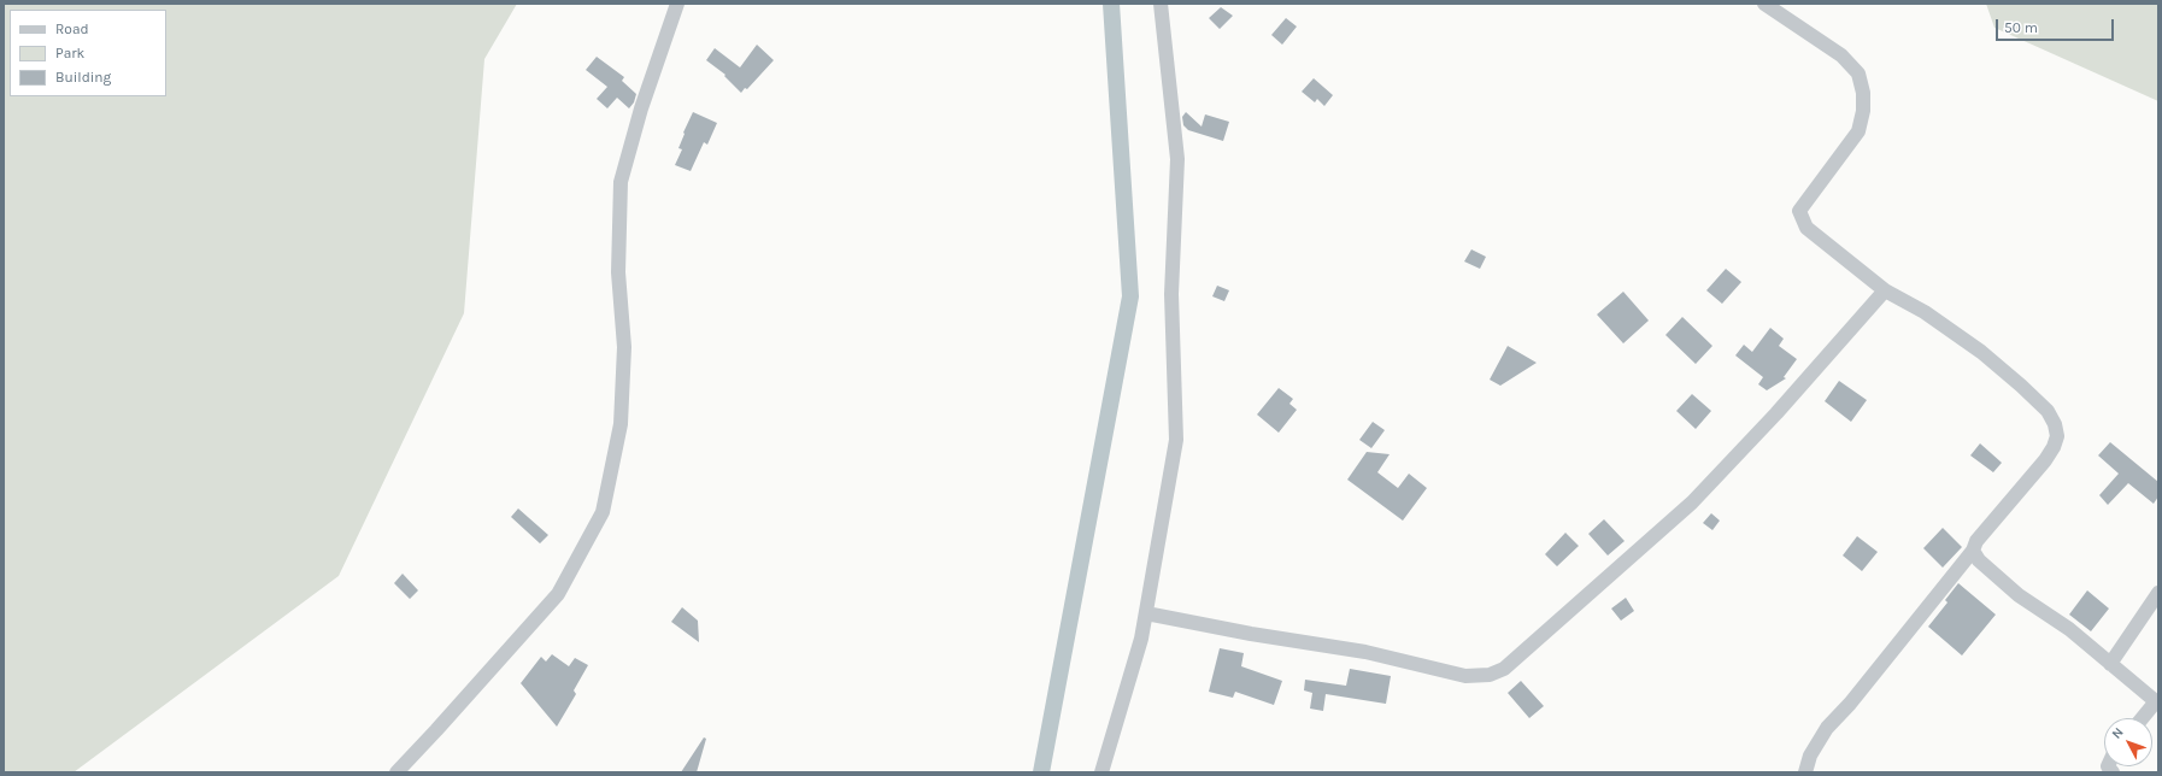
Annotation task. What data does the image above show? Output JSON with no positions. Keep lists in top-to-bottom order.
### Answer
{
  "legend": ["Road", "Park", "Building"],
  "scale_bar": "50 m",
  "north": "top left"
}
